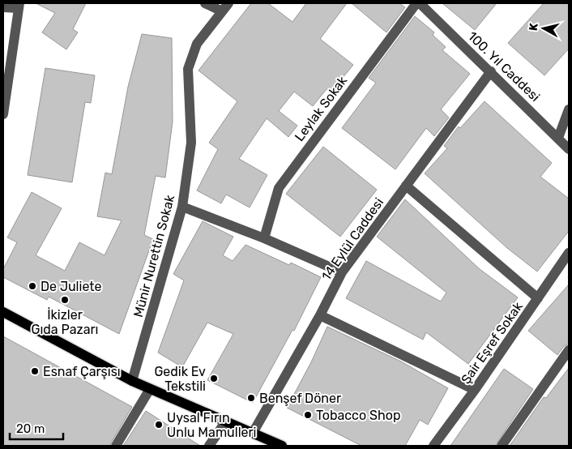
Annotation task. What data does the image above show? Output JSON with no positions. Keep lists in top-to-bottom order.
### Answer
{
  "streets": {
    "street": [
      "100. Yıl Caddesi",
      "Leylak Sokak",
      "14 Eylül Caddesi",
      "Münir Nurettin Sokak",
      "Şair Eşref Sokak"
    ]
  },
  "crossings": [
    ["100. Yıl Caddesi", "14 Eylül Caddesi"]
  ],
  "places": [
    "De Juliete",
    "İkizler Gıda Pazarı",
    "Esnaf Çarşısı",
    "Gedik Ev Tekstili",
    "Benşef Döner",
    "Tobacco Shop",
    "Uysal Fırın Unlu Mamulleri"
  ],
  "scale_bar": "20 m",
  "north": "left"
}
